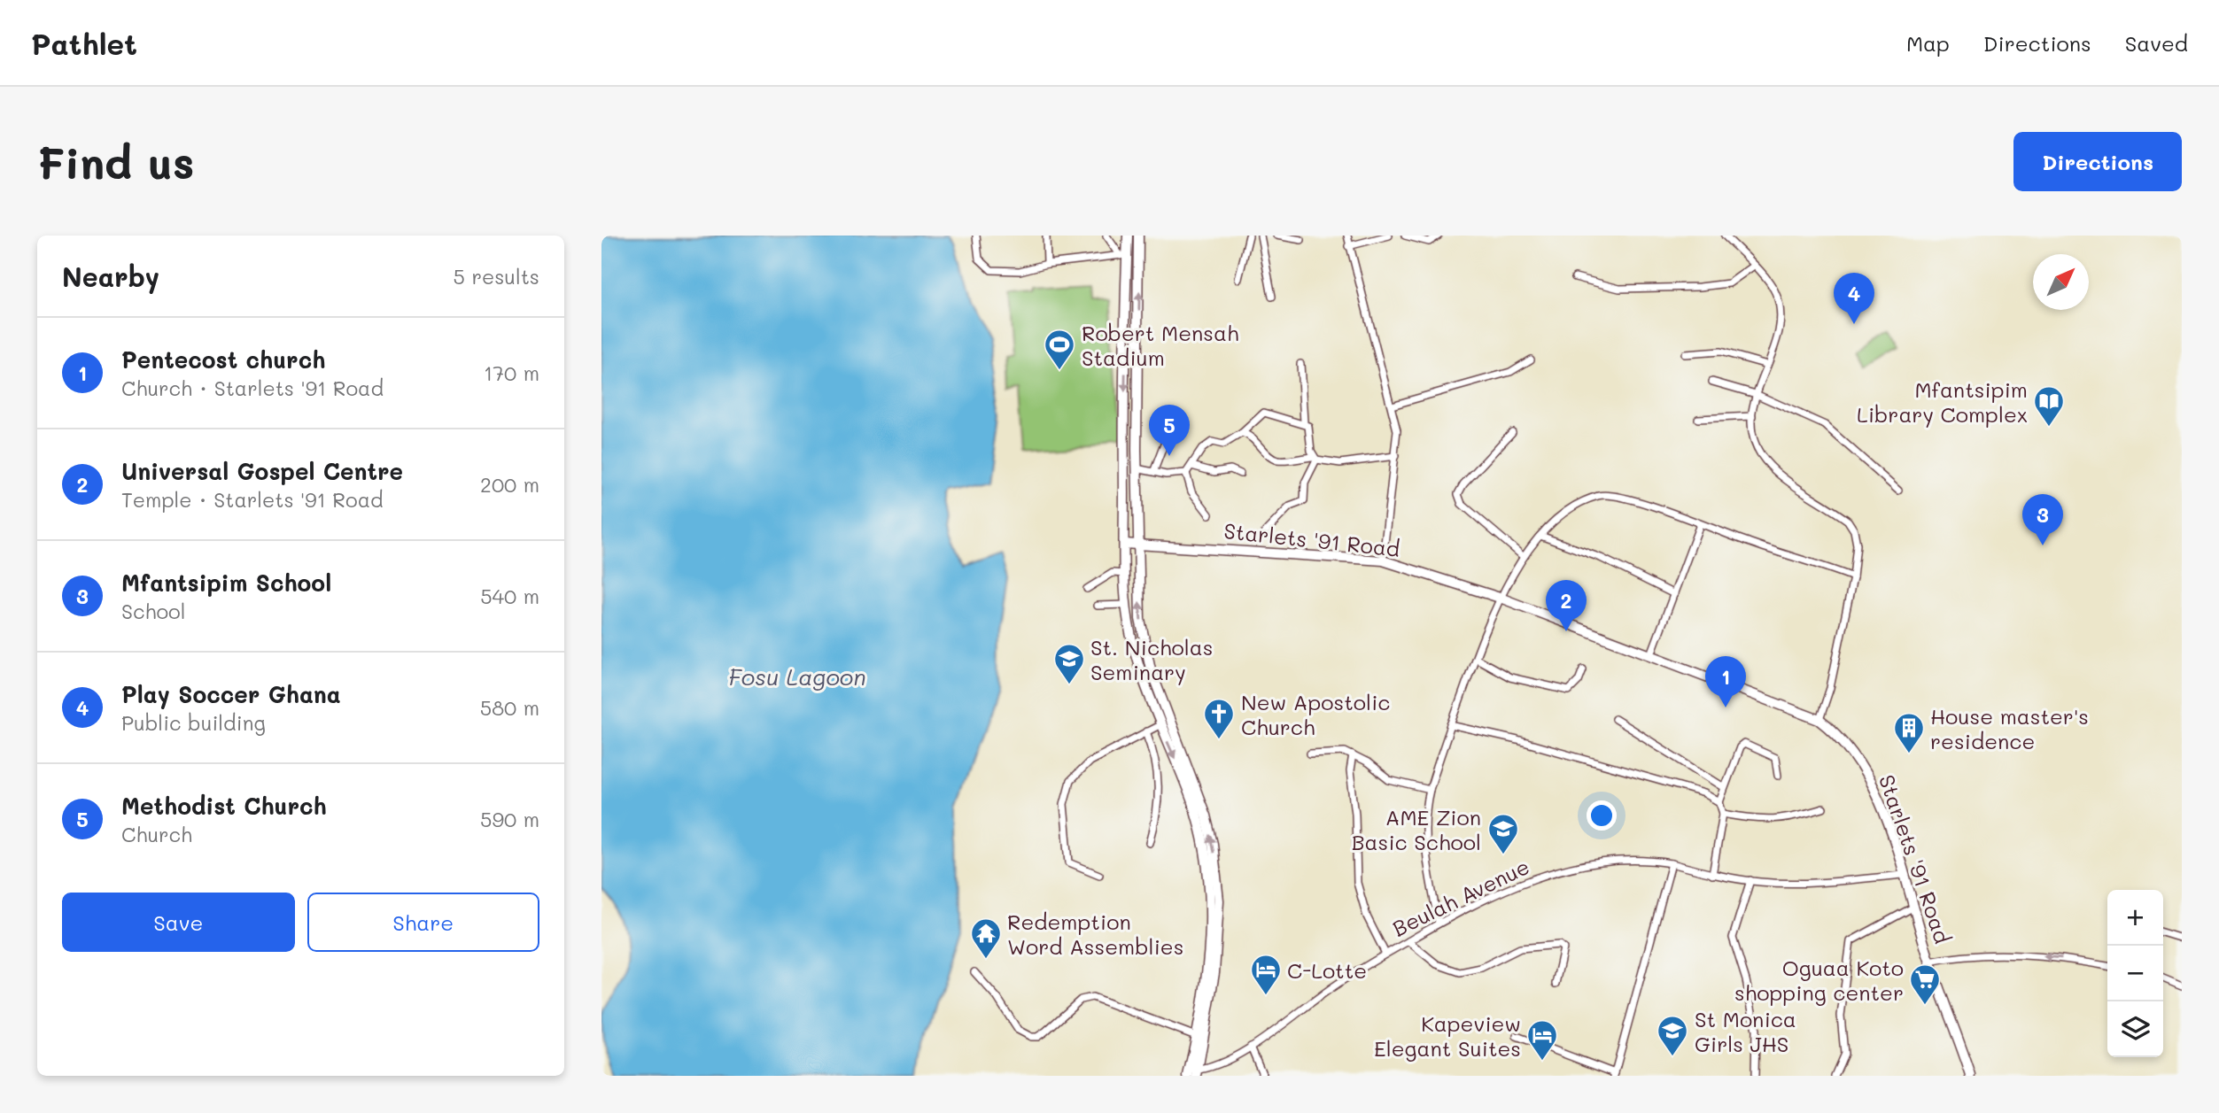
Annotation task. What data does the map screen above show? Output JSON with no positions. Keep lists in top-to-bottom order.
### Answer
{
  "streets": {
    "street": ["Starlets '91 Road", "Beulah Avenue"]
  },
  "crossings": [
    ["Starlets '91 Road", "Beulah Avenue"]
  ],
  "water": ["Fosu Lagoon"],
  "places": {
    "sports": ["Robert Mensah Stadium"],
    "library": ["Mfantsipim Library Complex"],
    "school or university": ["St. Nicholas Seminary", "AME Zion Basic School", "St Monica Girls JHS"],
    "church": ["New Apostolic Church"],
    "building": ["House master's residence"],
    "temple": ["Redemption Word Assemblies"],
    "hotel": ["C-Lotte", "Kapeview Elegant Suites"],
    "supermarket": ["Oguaa Koto shopping center"]
  },
  "north": "top right",
  "page": {
    "header": "Pathlet",
    "nav": ["Map", "Directions", "Saved"],
    "buttons": [
      "Directions",
      ["Save", "Share"]
    ],
    "title": "Find us",
    "heading": ["Nearby", "5 results"],
    "pins": [
      "4",
      "5",
      "3",
      "2",
      "1"
    ],
    "list": [
      {
        "mark": "1",
        "name": "Pentecost church",
        "note": "Church · Starlets '91 Road",
        "value": "170 m"
      },
      {
        "mark": "2",
        "name": "Universal Gospel Centre",
        "note": "Temple · Starlets '91 Road",
        "value": "200 m"
      },
      {
        "mark": "3",
        "name": "Mfantsipim School",
        "note": "School",
        "value": "540 m"
      },
      {
        "mark": "4",
        "name": "Play Soccer Ghana",
        "note": "Public building",
        "value": "580 m"
      },
      {
        "mark": "5",
        "name": "Methodist Church",
        "note": "Church",
        "value": "590 m"
      }
    ],
    "map_buttons": ["+", "−"]
  }
}
